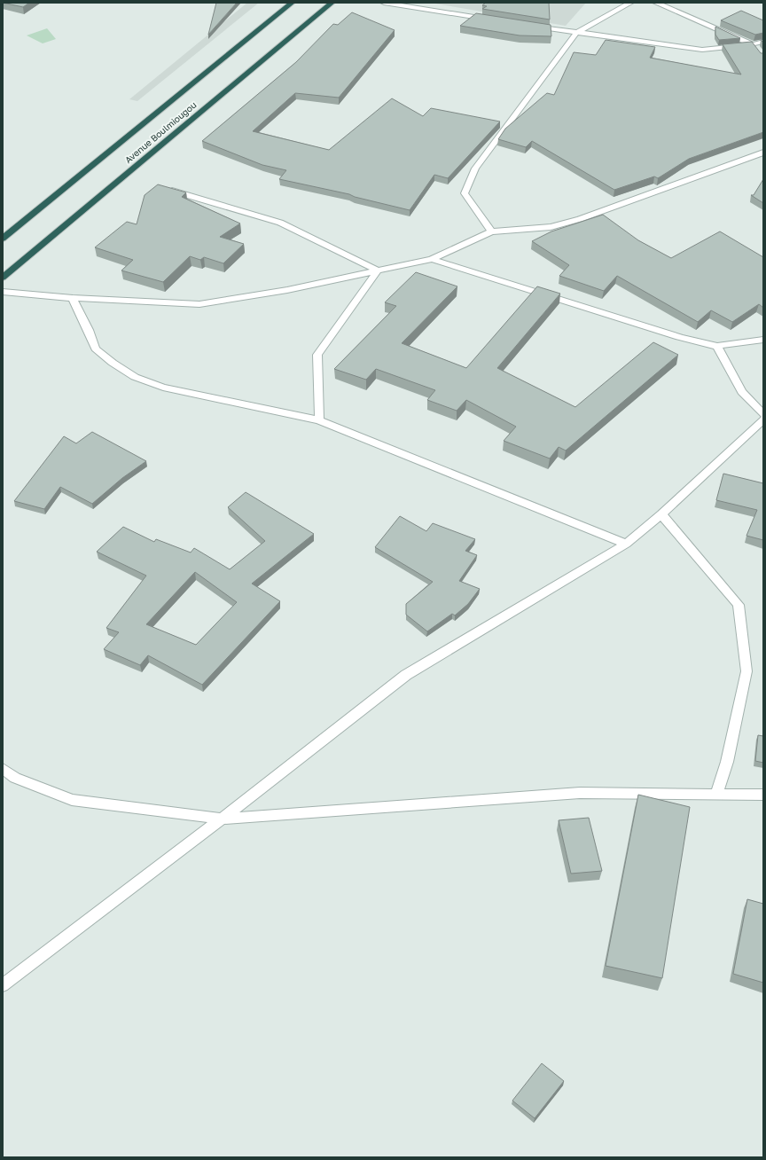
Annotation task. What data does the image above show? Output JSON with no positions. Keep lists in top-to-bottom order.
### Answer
{
  "streets": {
    "highway": ["Avenue Boulmiougou"]
  }
}
